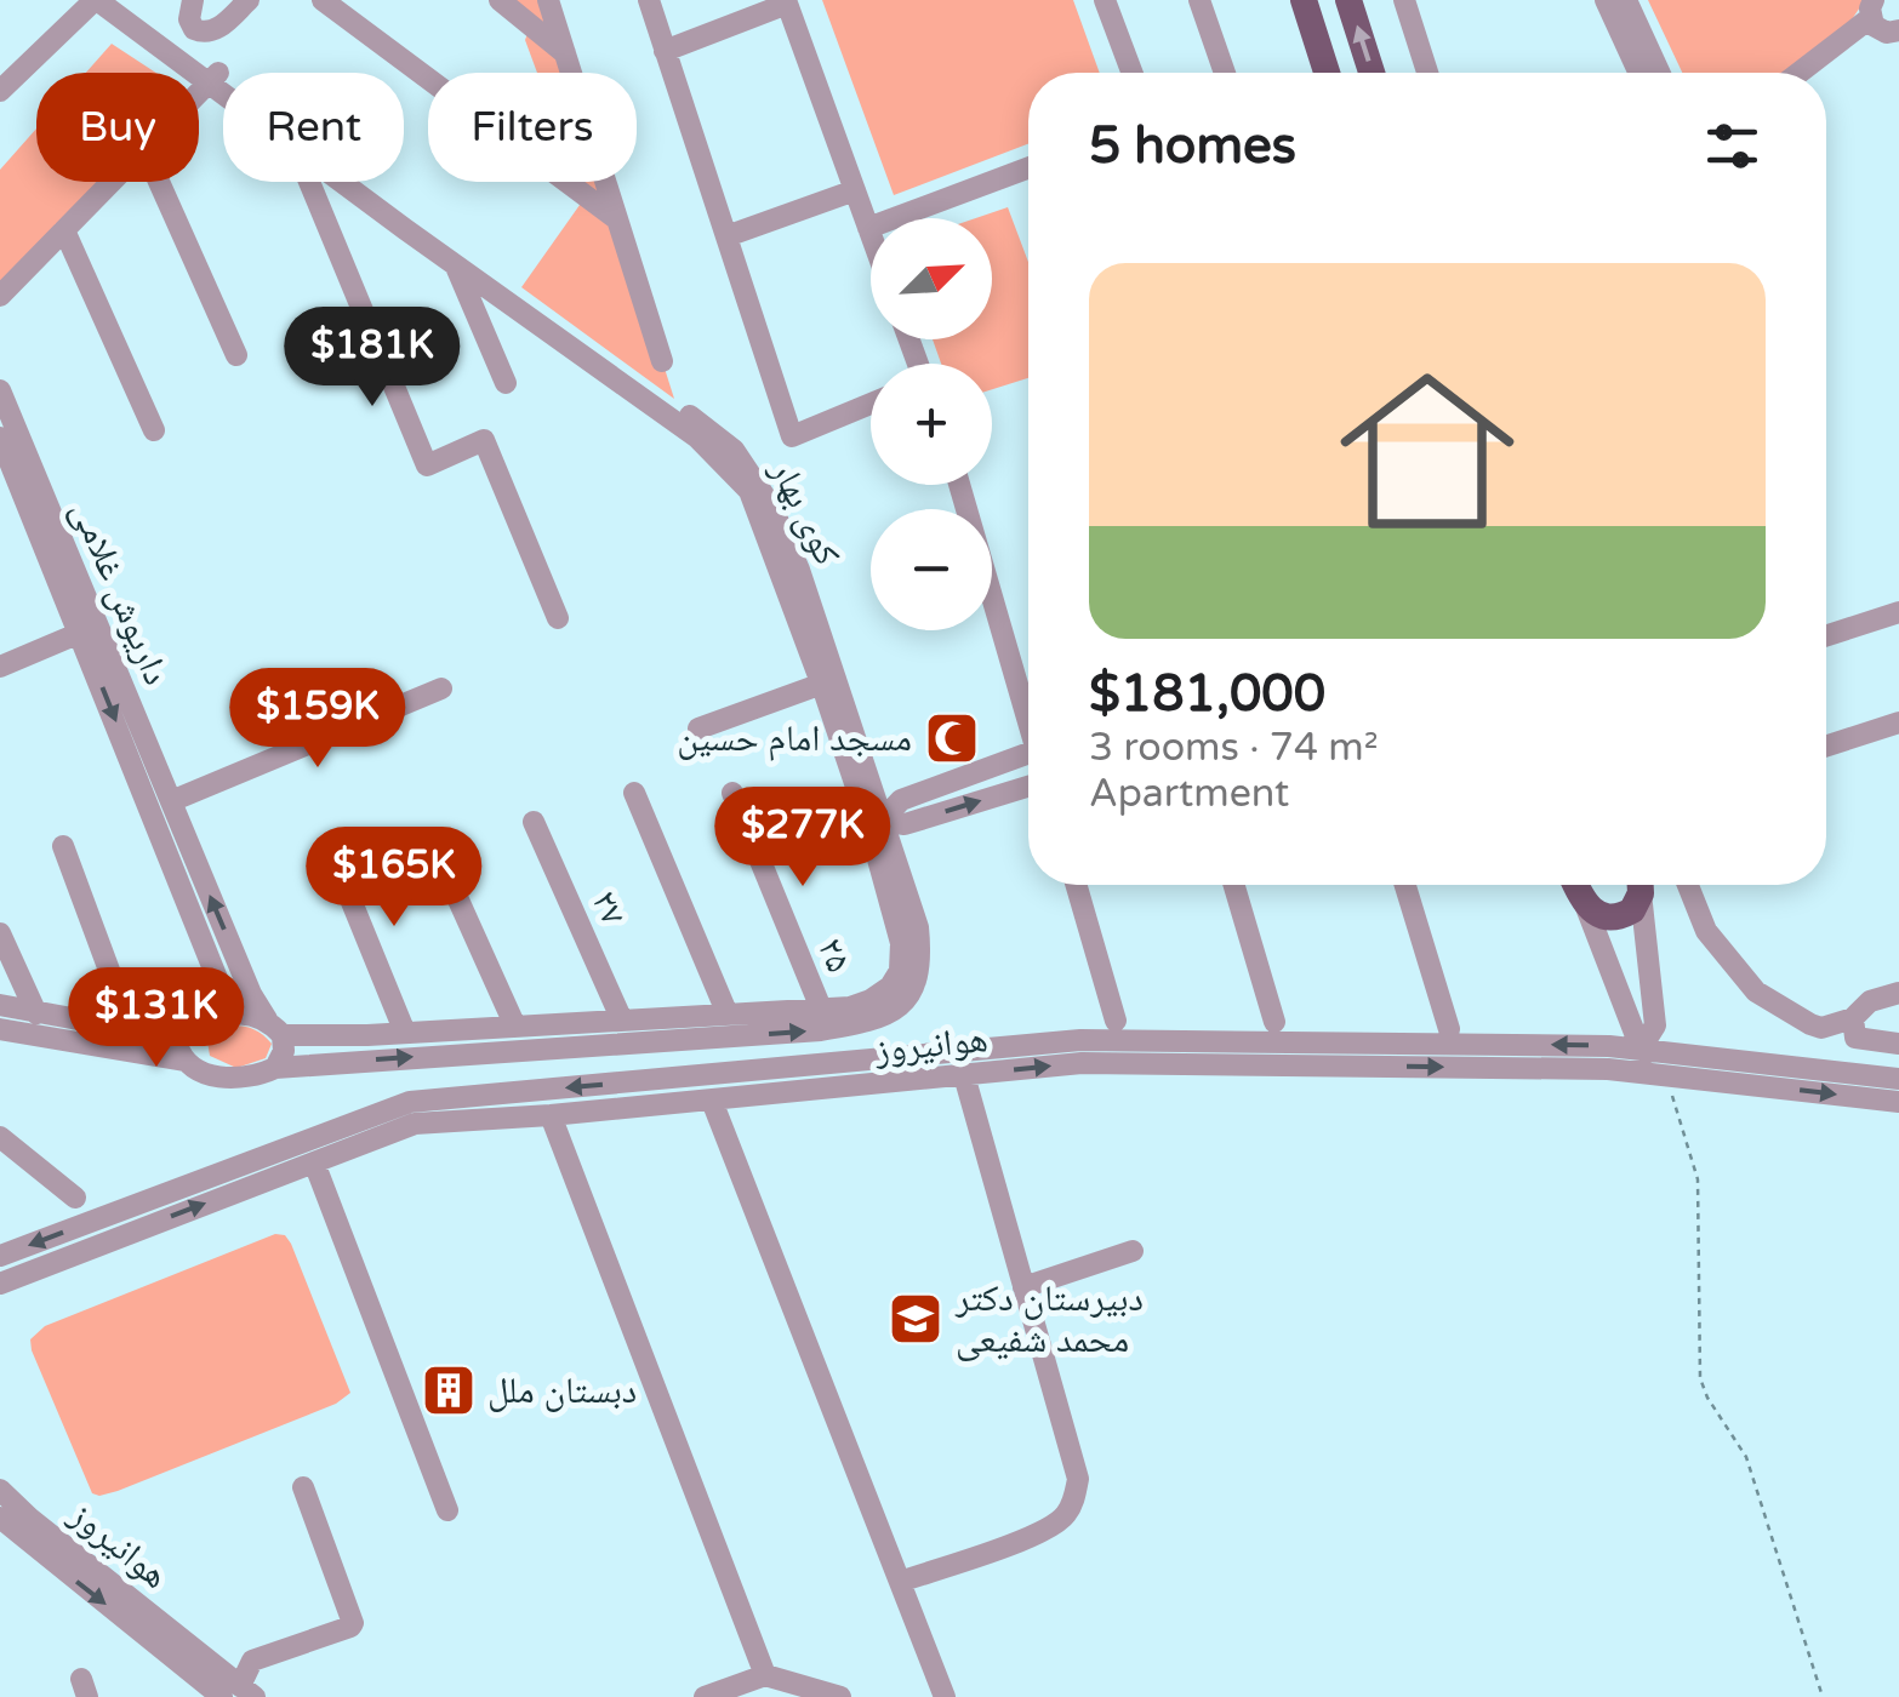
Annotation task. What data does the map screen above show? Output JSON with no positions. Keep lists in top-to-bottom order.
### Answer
{
  "streets": {
    "street": [
      "کوی بهار",
      "داریوش غلامی",
      "۲۷",
      "۲۵",
      "هوانیروز"
    ]
  },
  "crossings": [
    ["کوی بهار", "داریوش غلامی"],
    ["کوی بهار", "۲۷"],
    ["کوی بهار", "۲۵"]
  ],
  "places": {
    "mosque": ["مسجد امام حسین"],
    "school or university": ["دبیرستان دکتر محمد شفیعی"],
    "building": ["دبستان ملل"]
  },
  "north": "top right",
  "page": {
    "chip": ["Buy", "Rent", "Filters"],
    "heading": "5 homes",
    "map_buttons": ["+", "−"],
    "list": [
      {
        "name": "$181,000",
        "note": "3 rooms · 74 m² · Apartment"
      }
    ],
    "price": [
      "$181K",
      "$159K",
      "$277K",
      "$165K",
      "$131K"
    ]
  }
}
